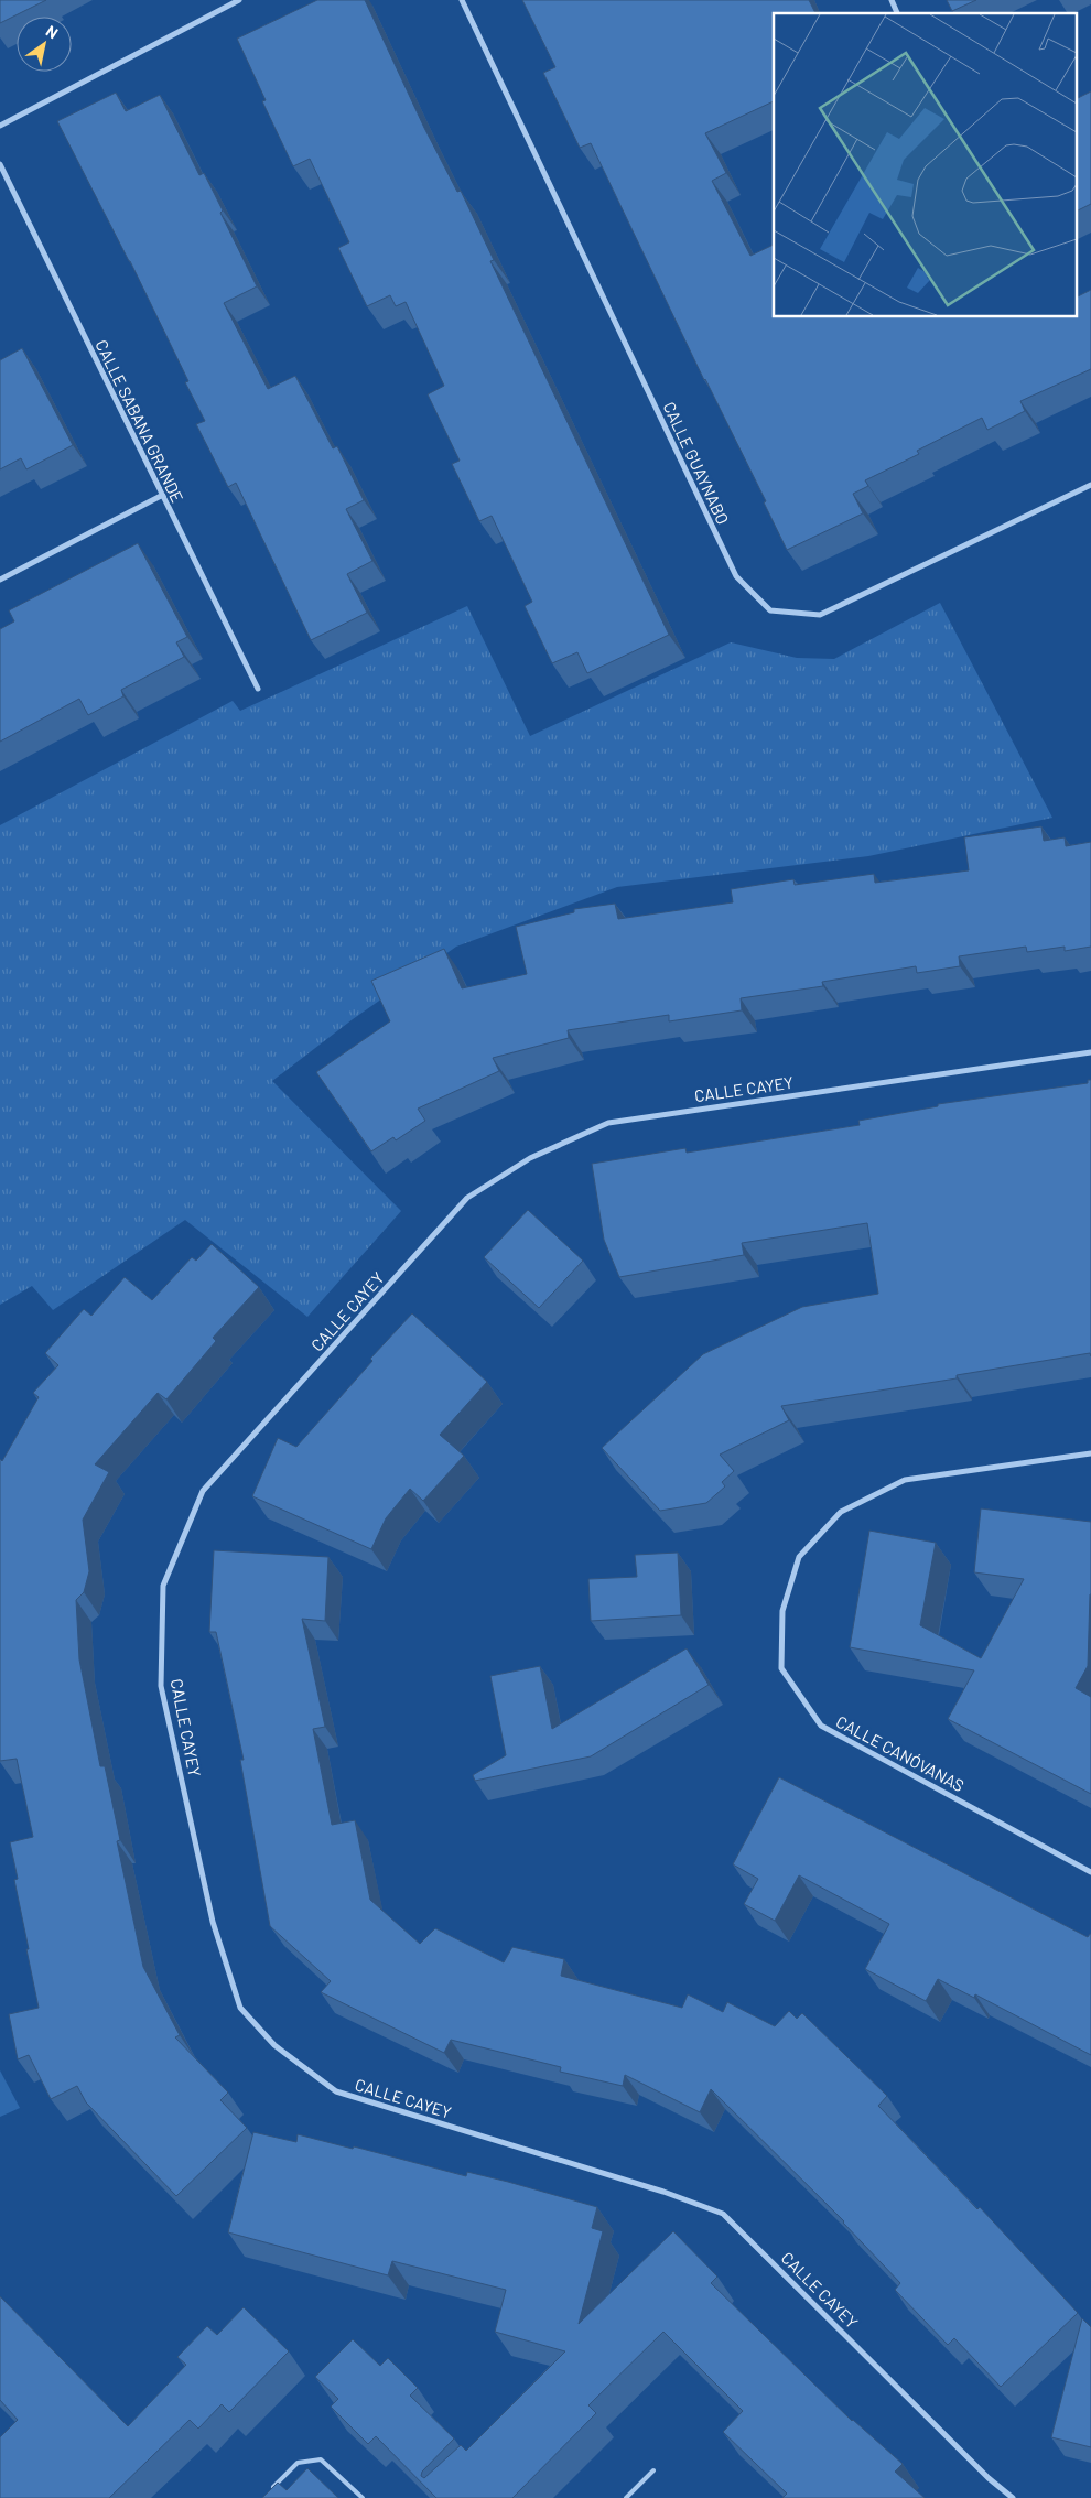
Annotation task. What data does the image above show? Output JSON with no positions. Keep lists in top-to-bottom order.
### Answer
{
  "streets": {
    "street": [
      "CALLE SABANA GRANDE",
      "CALLE GUAYNABO",
      "CALLE CAYEY",
      "CALLE CANÓVANAS"
    ]
  },
  "north": "top right"
}
